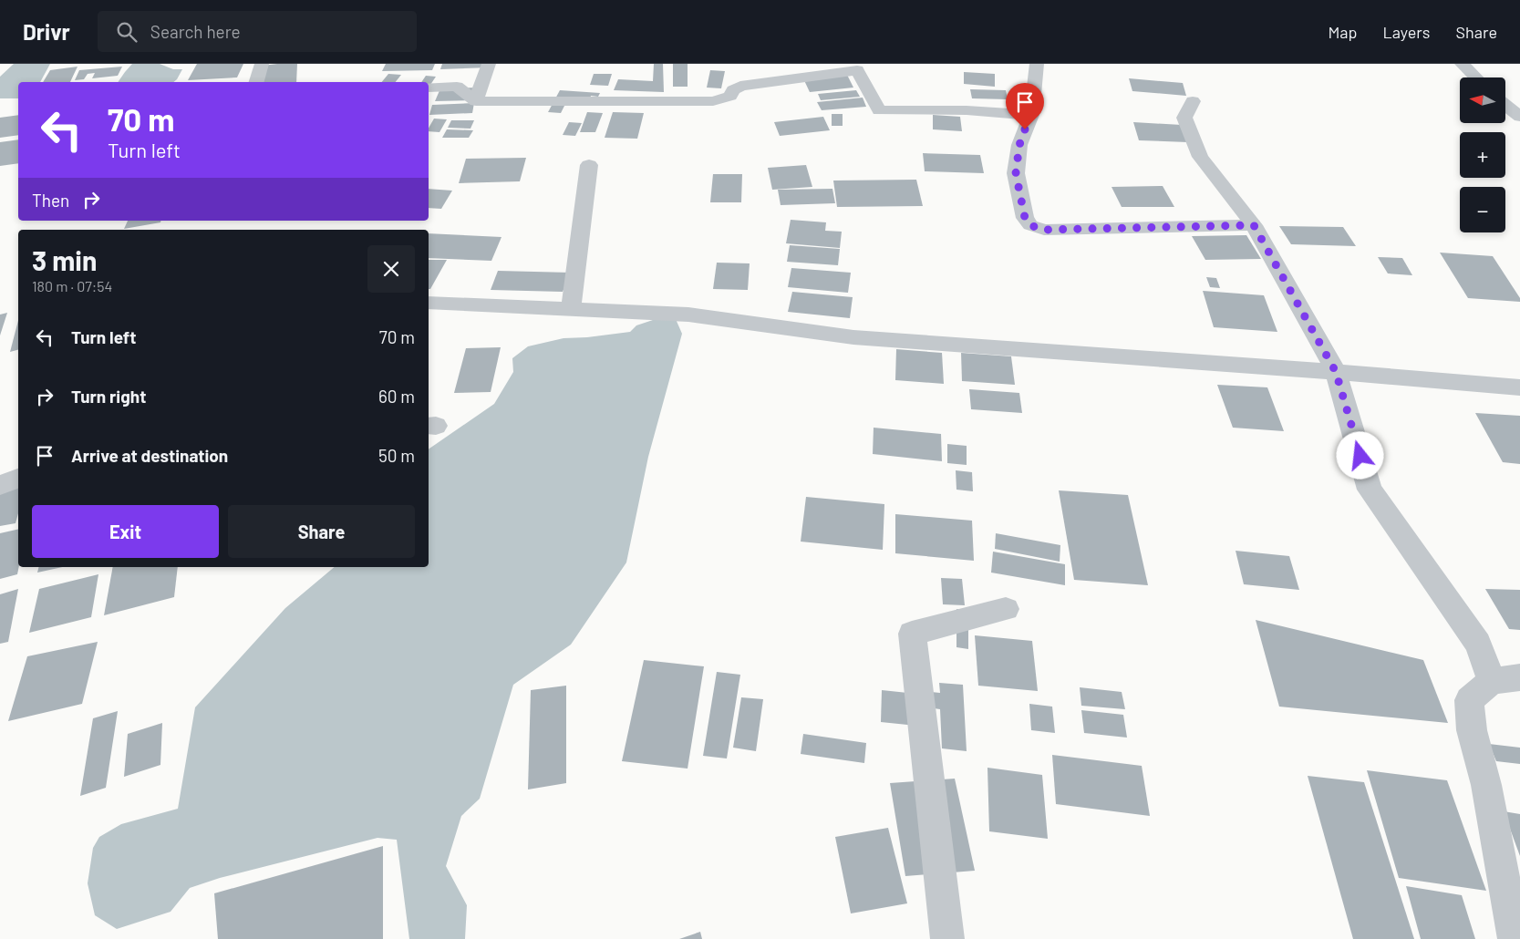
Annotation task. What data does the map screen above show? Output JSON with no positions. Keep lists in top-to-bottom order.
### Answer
{
  "north": "left",
  "page": {
    "header": "Drivr",
    "search": "Search here",
    "nav": ["Map", "Layers", "Share"],
    "map_buttons": ["+", "−"],
    "turn": ["70 m", "Turn left"],
    "then": "Then",
    "heading": ["3 min", "180 m · 07:54"],
    "list": [
      {
        "name": "Turn left",
        "value": "70 m"
      },
      {
        "name": "Turn right",
        "value": "60 m"
      },
      {
        "name": "Arrive at destination",
        "value": "50 m"
      }
    ],
    "buttons": ["Exit", "Share"]
  }
}
